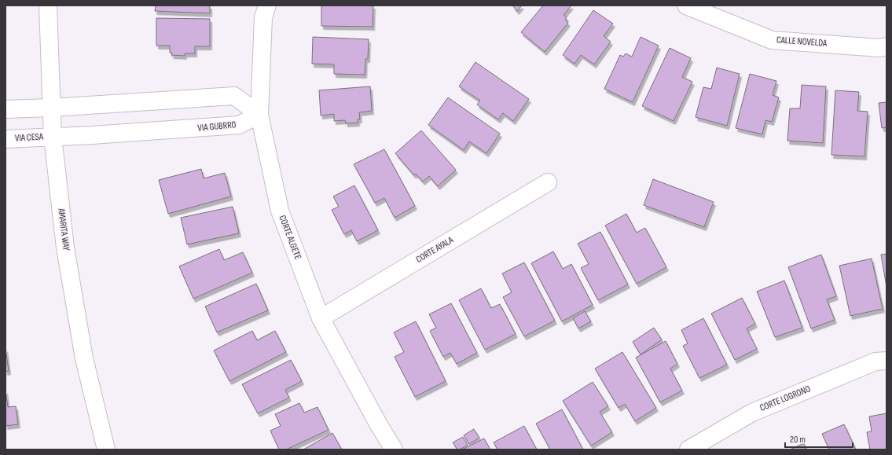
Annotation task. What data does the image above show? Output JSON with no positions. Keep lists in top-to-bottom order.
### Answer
{
  "streets": {
    "street": [
      "CALLE NOVELDA",
      "VIA GUBRRO",
      "VIA CESA",
      "AMARITA WAY",
      "CORTE ALGETE",
      "CORTE AYALA",
      "CORTE LOGRONO"
    ]
  },
  "crossings": [
    ["VIA GUBRRO", "VIA CESA"],
    ["VIA GUBRRO", "AMARITA WAY"],
    ["VIA GUBRRO", "CORTE ALGETE"],
    ["VIA CESA", "AMARITA WAY"],
    ["CORTE ALGETE", "CORTE AYALA"]
  ],
  "scale_bar": "20 m"
}
